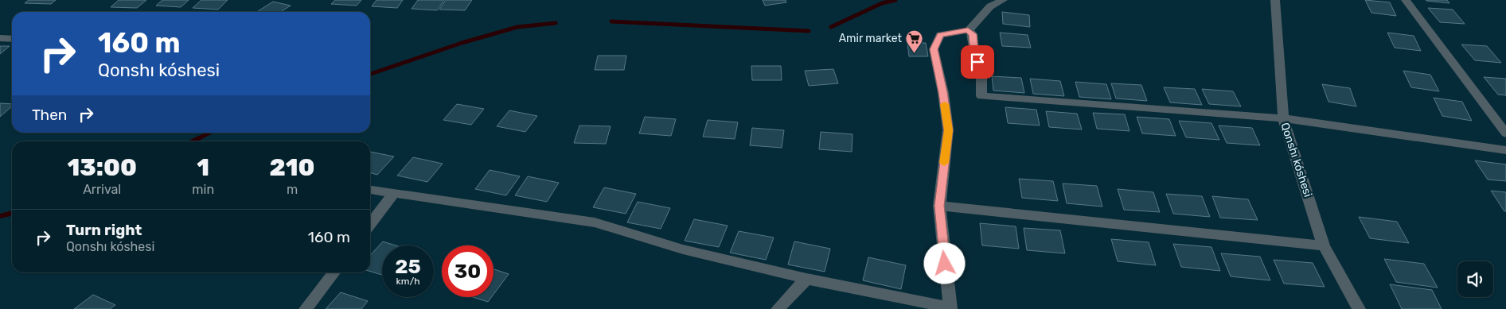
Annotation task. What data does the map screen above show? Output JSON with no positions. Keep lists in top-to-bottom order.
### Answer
{
  "streets": {
    "street": ["Qonshı kóshesi"]
  },
  "places": {
    "supermarket": ["Amir market"]
  },
  "page": {
    "turn": ["160 m", "Qonshı kóshesi"],
    "then": "Then",
    "eta": [
      "13:00",
      "Arrival",
      "1",
      "min",
      "210",
      "m"
    ],
    "list": [
      {
        "name": "Turn right",
        "note": "Qonshı kóshesi",
        "value": "160 m"
      }
    ],
    "speed": "25 km/h",
    "limit": "30"
  }
}
